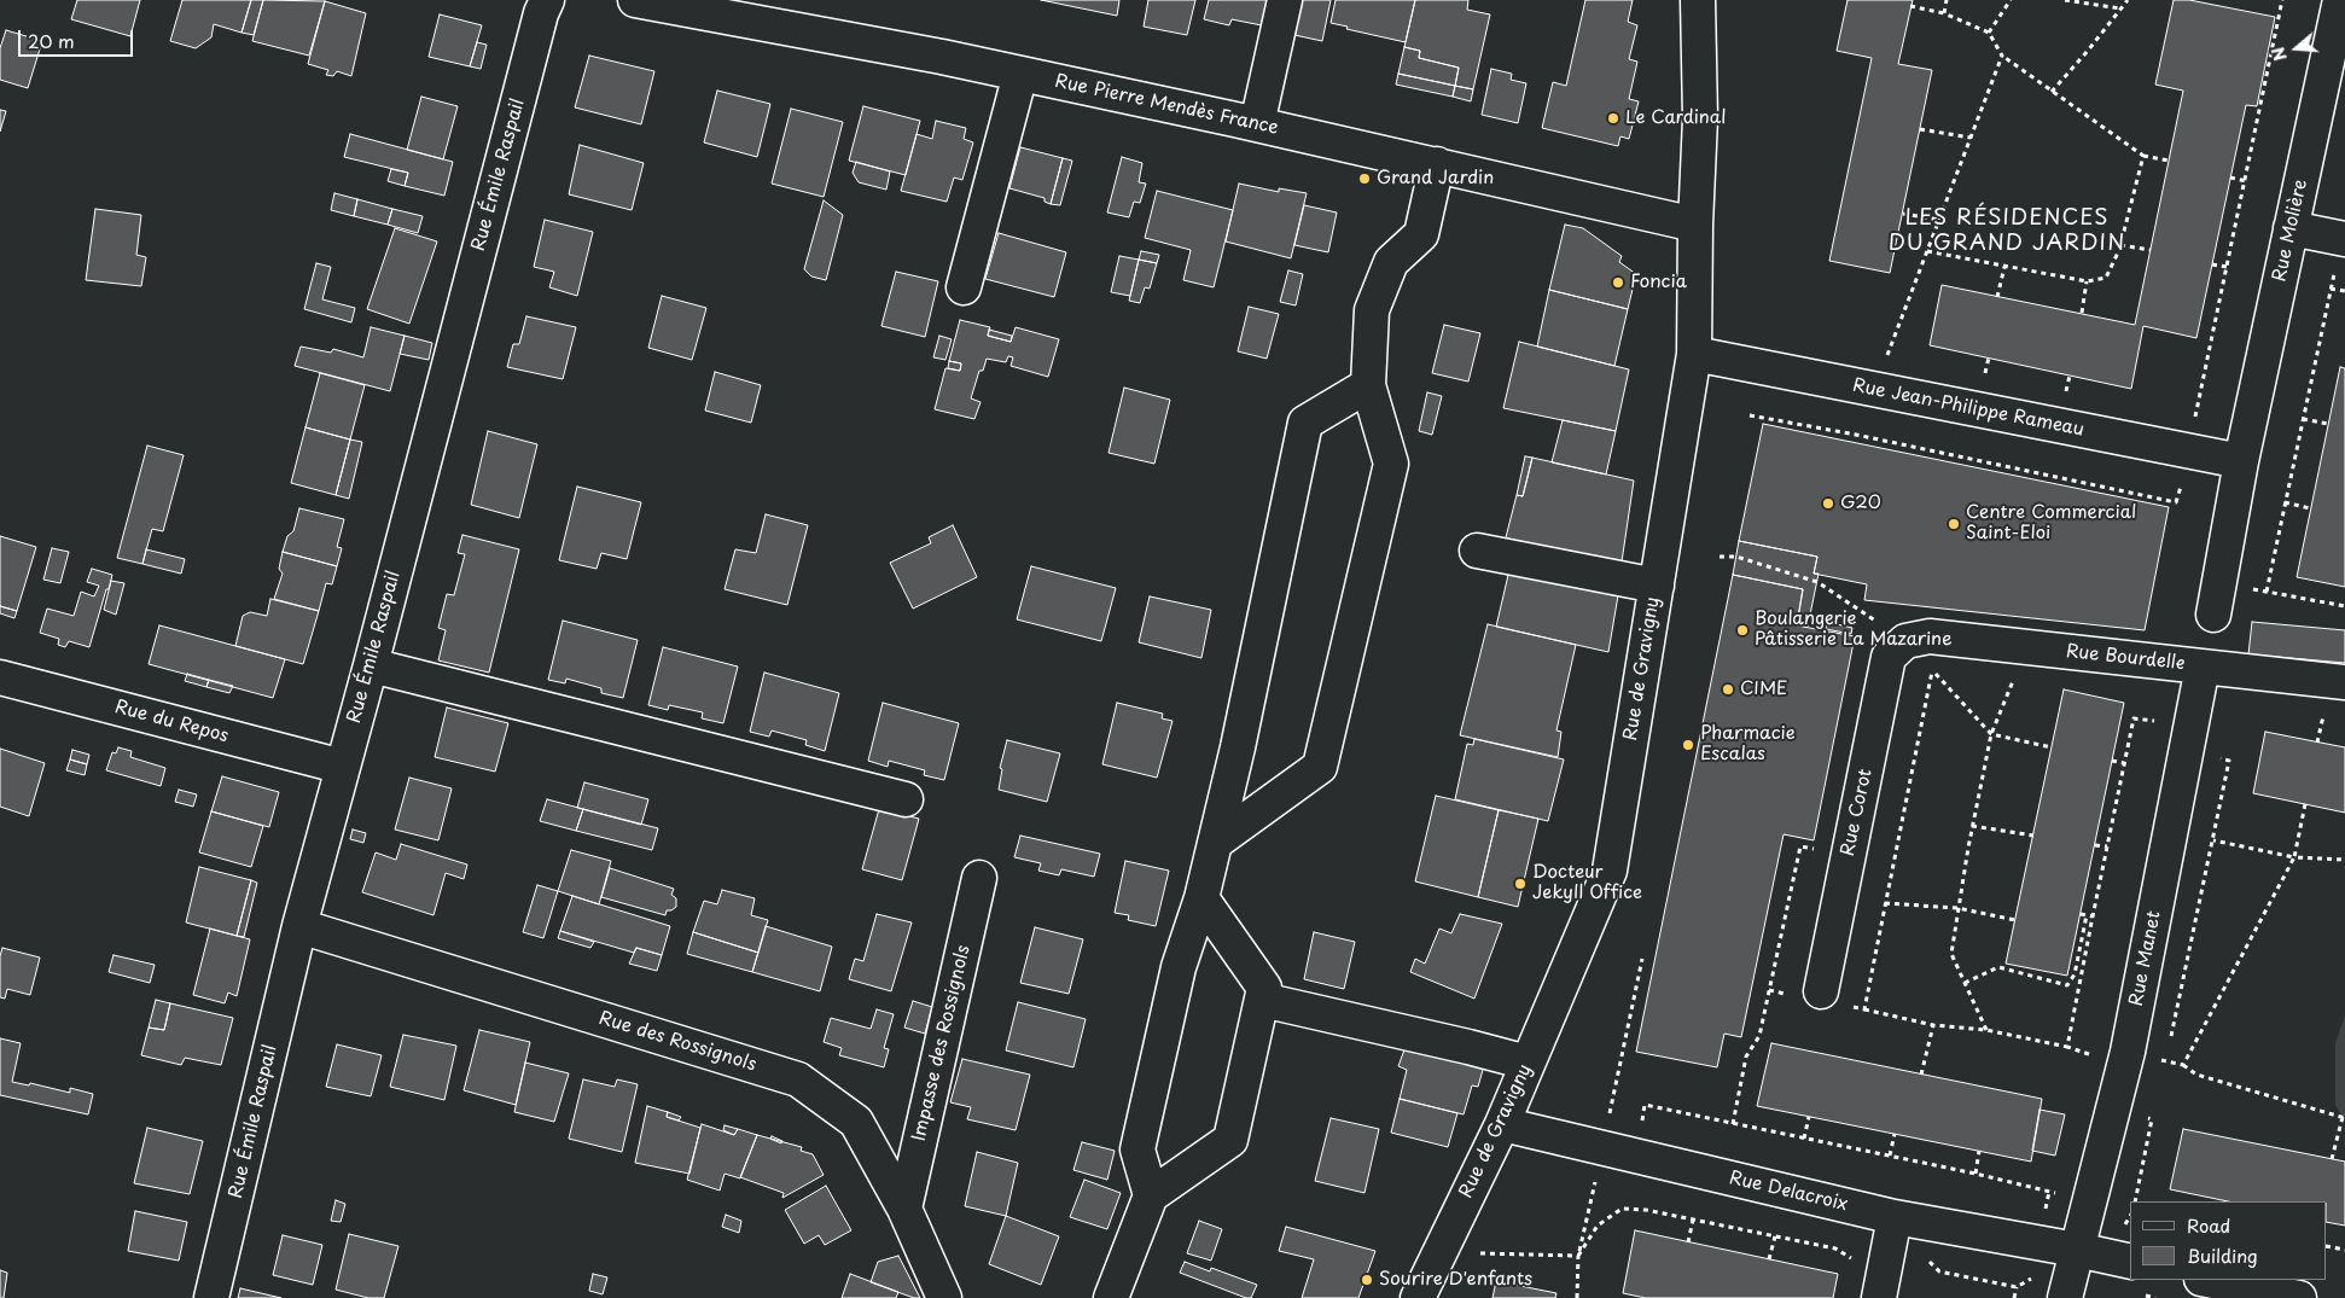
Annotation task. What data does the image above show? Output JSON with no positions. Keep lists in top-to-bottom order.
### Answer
{
  "streets": {
    "street": [
      "Rue Pierre Mendès France",
      "Rue Émile Raspail",
      "Rue Molière",
      "Rue Jean-Philippe Rameau",
      "Rue Bourdelle",
      "Rue de Gravigny",
      "Rue du Repos",
      "Rue Corot",
      "Rue Manet",
      "Rue des Rossignols",
      "Impasse des Rossignols",
      "Rue Delacroix"
    ]
  },
  "crossings": [
    ["Rue Pierre Mendès France", "Rue de Gravigny"],
    ["Rue Émile Raspail", "Rue du Repos"],
    ["Rue Émile Raspail", "Rue des Rossignols"],
    ["Rue Molière", "Rue Jean-Philippe Rameau"],
    ["Rue Jean-Philippe Rameau", "Rue de Gravigny"],
    ["Rue Bourdelle", "Rue Corot"],
    ["Rue Bourdelle", "Rue Manet"],
    ["Rue de Gravigny", "Rue Delacroix"],
    ["Rue Manet", "Rue Delacroix"],
    ["Rue des Rossignols", "Impasse des Rossignols"]
  ],
  "districts": ["LES RÉSIDENCES DU GRAND JARDIN"],
  "places": [
    "Le Cardinal",
    "Grand Jardin",
    "Foncia",
    "G20",
    "Centre Commercial Saint-Eloi",
    "Boulangerie Pâtisserie La Mazarine",
    "CIME",
    "Pharmacie Escalas",
    "Docteur Jekyll Office",
    "Sourire D'enfants"
  ],
  "legend": ["Road", "Building"],
  "scale_bar": "20 m",
  "north": "left"
}
